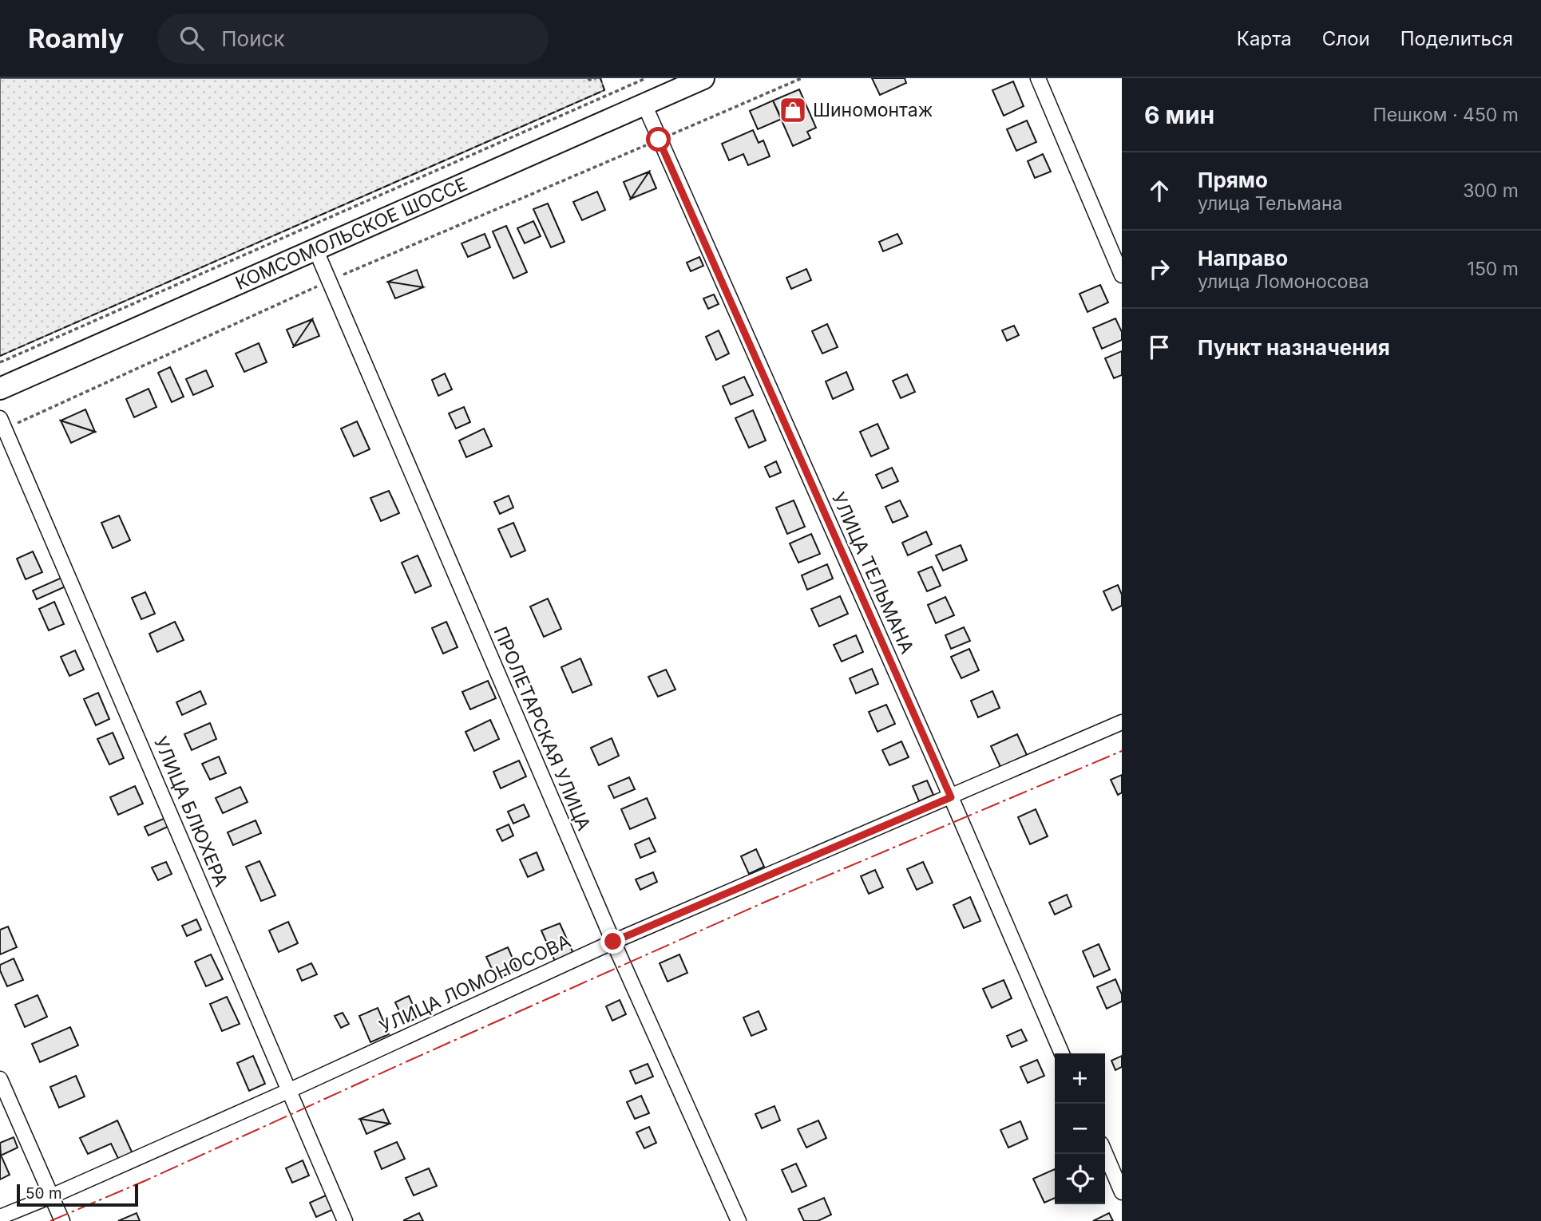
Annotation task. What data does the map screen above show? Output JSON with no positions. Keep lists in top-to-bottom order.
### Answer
{
  "streets": {
    "main road": ["КОМСОМОЛЬСКОЕ ШОССЕ"],
    "street": [
      "УЛИЦА ТЕЛЬМАНА",
      "ПРОЛЕТАРСКАЯ УЛИЦА",
      "УЛИЦА БЛЮХЕРА",
      "УЛИЦА ЛОМОНОСОВА"
    ]
  },
  "crossings": [
    ["КОМСОМОЛЬСКОЕ ШОССЕ", "УЛИЦА ТЕЛЬМАНА"],
    ["КОМСОМОЛЬСКОЕ ШОССЕ", "ПРОЛЕТАРСКАЯ УЛИЦА"],
    ["УЛИЦА ТЕЛЬМАНА", "УЛИЦА ЛОМОНОСОВА"],
    ["ПРОЛЕТАРСКАЯ УЛИЦА", "УЛИЦА ЛОМОНОСОВА"],
    ["УЛИЦА БЛЮХЕРА", "УЛИЦА ЛОМОНОСОВА"]
  ],
  "places": {
    "shop": ["Шиномонтаж"]
  },
  "scale_bar": "50 m",
  "page": {
    "header": "Roamly",
    "search": "Поиск",
    "nav": ["Карта", "Слои", "Поделиться"],
    "heading": ["6 мин", "Пешком · 450 m"],
    "list": [
      ["Прямо", "улица Тельмана", "300 m"],
      ["Направо", "улица Ломоносова", "150 m"],
      "Пункт назначения"
    ],
    "map_buttons": ["+", "−"],
    "scale": "50 m"
  }
}
